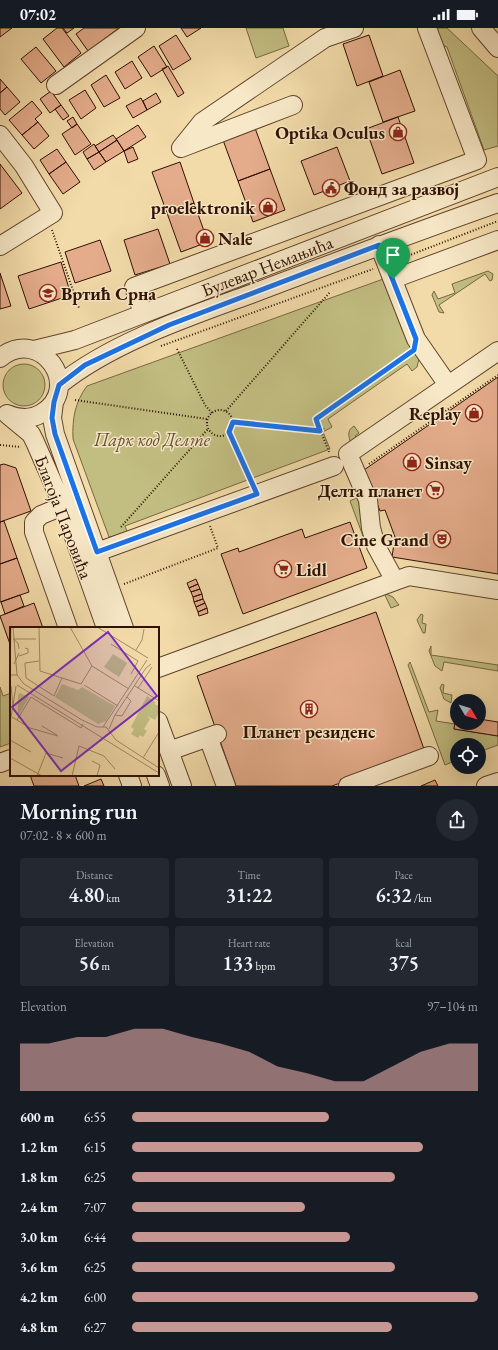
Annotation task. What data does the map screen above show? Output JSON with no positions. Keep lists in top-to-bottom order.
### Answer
{
  "streets": {
    "street": ["Булевар Немањића", "Благоја Паровића"]
  },
  "crossings": [
    ["Булевар Немањића", "Благоја Паровића"]
  ],
  "parks": ["Парк код Делте"],
  "places": {
    "shop": [
      "Optika Oculus",
      "proelektronik",
      "Nale",
      "Replay",
      "Sinsay"
    ],
    "public building": ["Фонд за развој"],
    "school or university": ["Вртић Срна"],
    "supermarket": ["Делта планет", "Lidl"],
    "theatre": ["Cine Grand"],
    "building": ["Планет резиденс"]
  },
  "north": "bottom right",
  "page": {
    "status": "07:02",
    "heading": ["Morning run", "07:02 · 8 × 600 m"],
    "stats": [
      ["Distance", "4.80 km"],
      ["Time", "31:22"],
      ["Pace", "6:32 /km"],
      ["Elevation", "56 m"],
      ["Heart rate", "133 bpm"],
      ["kcal", "375"]
    ],
    "chart": ["Elevation", "97–104 m"],
    "list": [
      {
        "name": "600 m",
        "note": "6:55"
      },
      {
        "name": "1.2 km",
        "note": "6:15"
      },
      {
        "name": "1.8 km",
        "note": "6:25"
      },
      {
        "name": "2.4 km",
        "note": "7:07"
      },
      {
        "name": "3.0 km",
        "note": "6:44"
      },
      {
        "name": "3.6 km",
        "note": "6:25"
      },
      {
        "name": "4.2 km",
        "note": "6:00"
      },
      {
        "name": "4.8 km",
        "note": "6:27"
      }
    ]
  }
}
